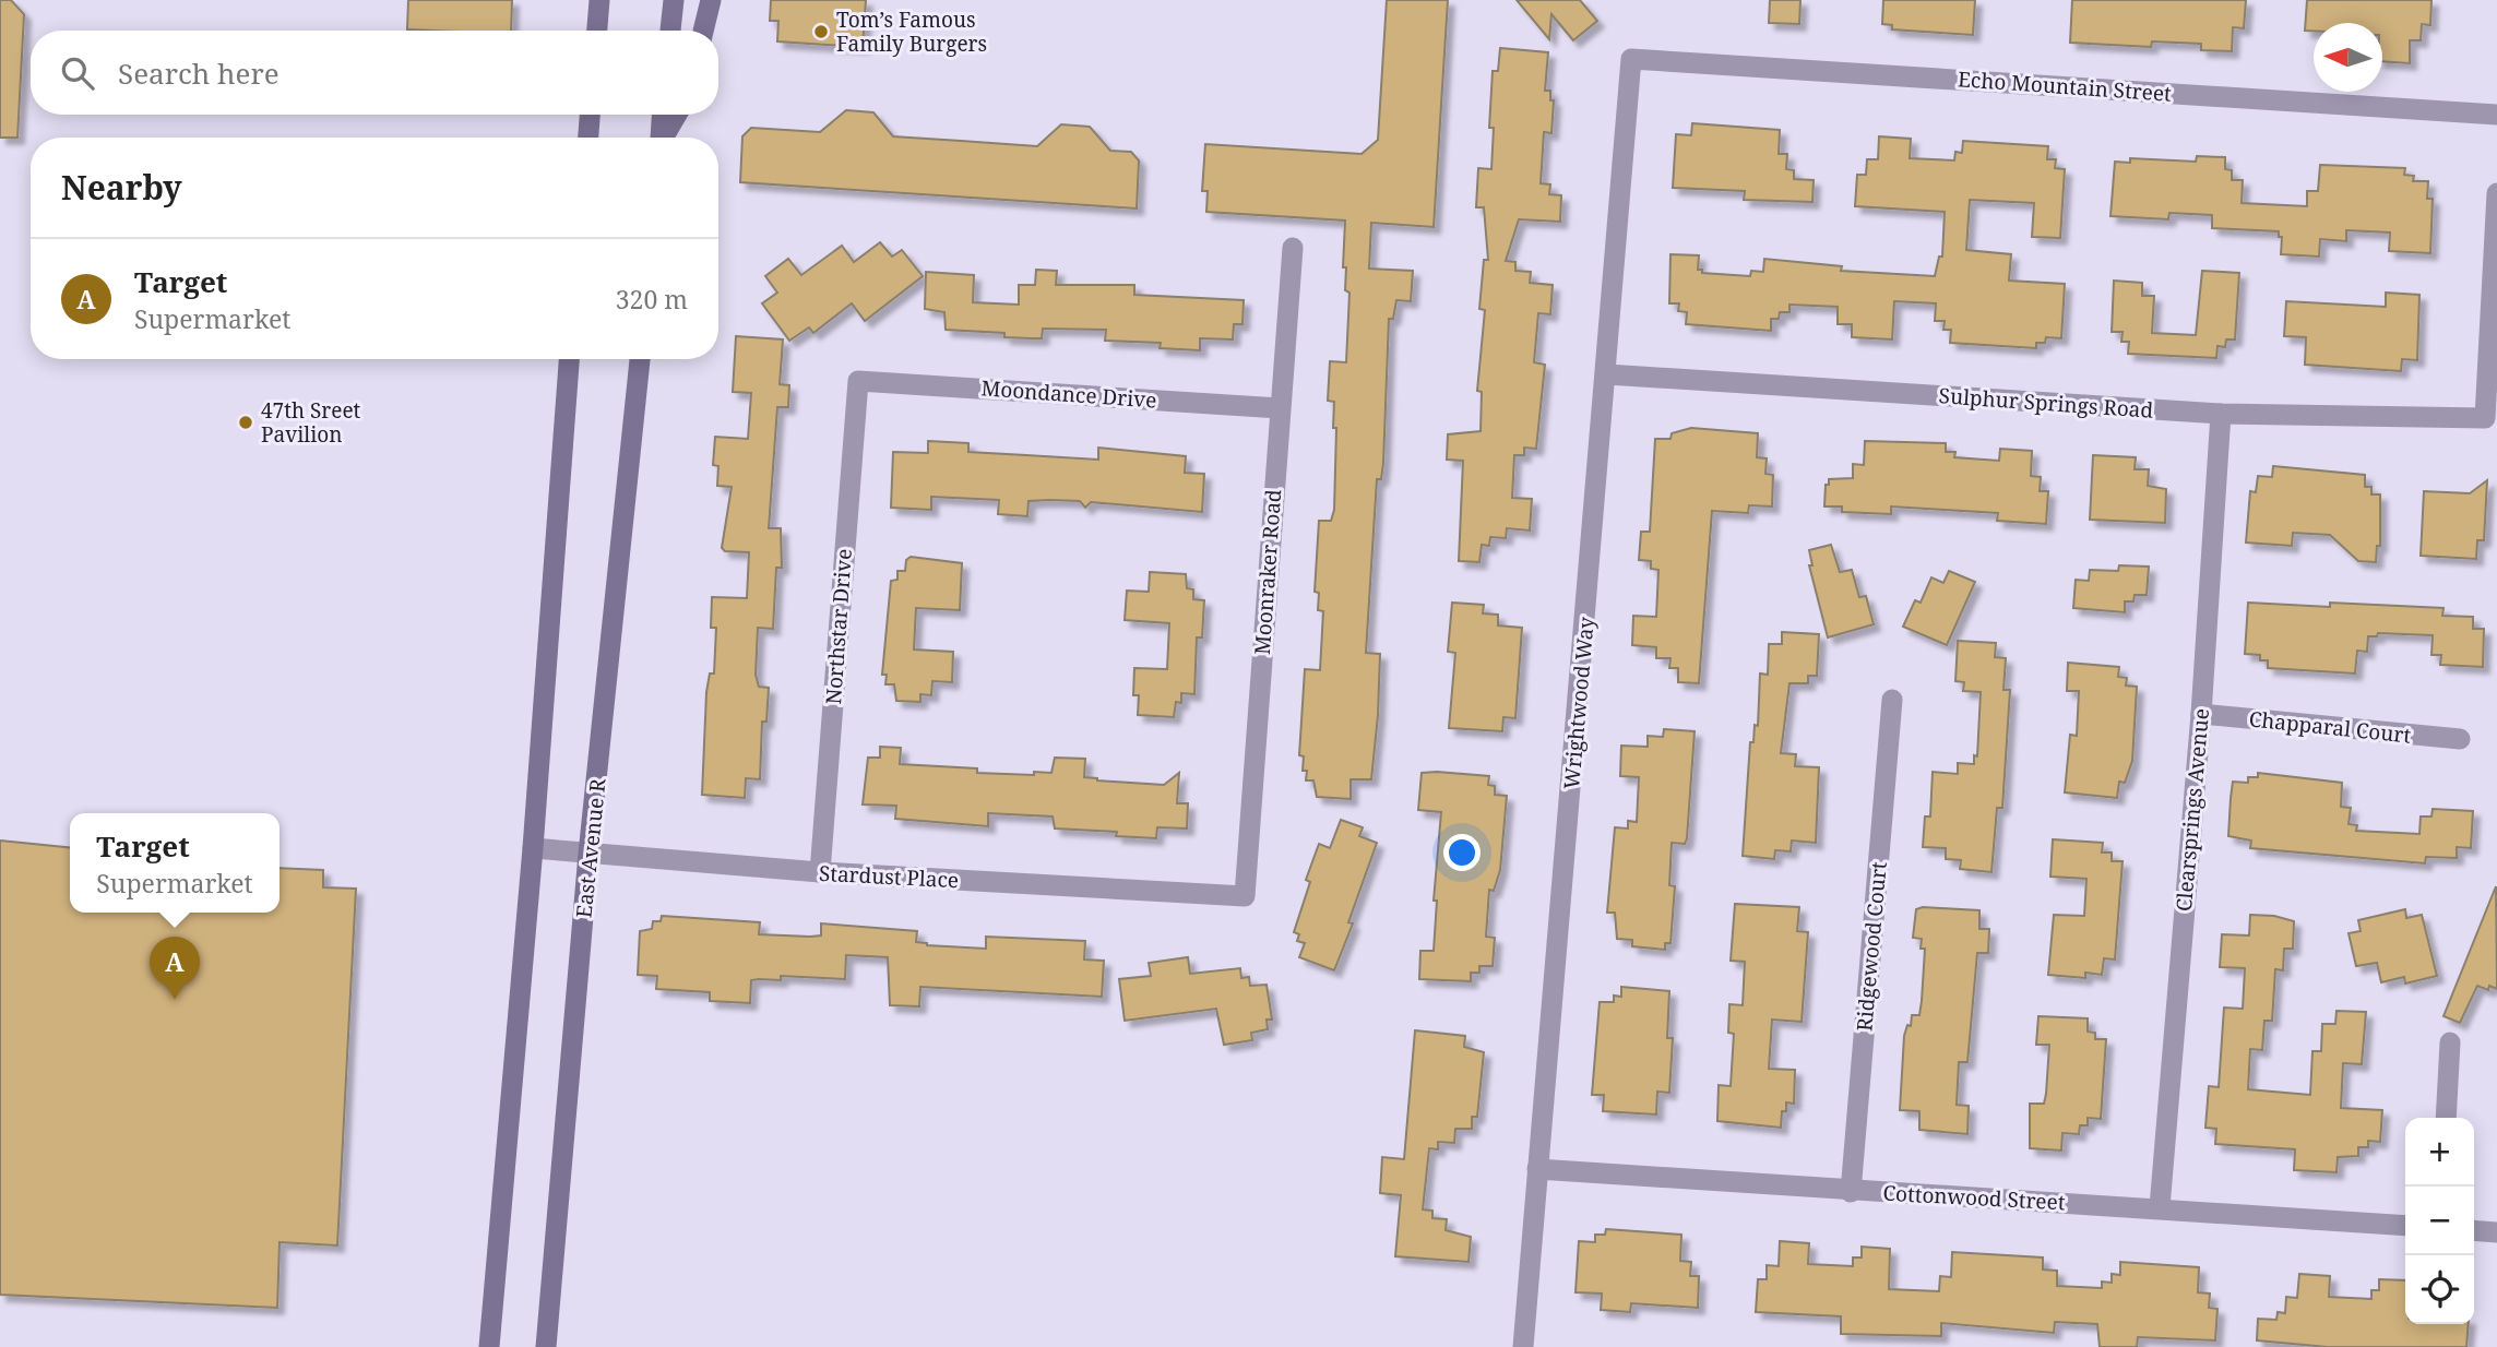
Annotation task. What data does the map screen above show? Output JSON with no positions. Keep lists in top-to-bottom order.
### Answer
{
  "streets": {
    "main road": ["East Avenue R"],
    "street": [
      "Echo Mountain Street",
      "Moondance Drive",
      "Sulphur Springs Road",
      "Moonraker Road",
      "Northstar Drive",
      "Wrightwood Way",
      "Chapparal Court",
      "Clearsprings Avenue",
      "Stardust Place",
      "Ridgewood Court",
      "Cottonwood Street"
    ]
  },
  "crossings": [
    ["Echo Mountain Street", "Wrightwood Way"],
    ["Moondance Drive", "Moonraker Road"],
    ["Moondance Drive", "Northstar Drive"],
    ["Sulphur Springs Road", "Wrightwood Way"],
    ["Sulphur Springs Road", "Clearsprings Avenue"],
    ["Moonraker Road", "Stardust Place"],
    ["Northstar Drive", "Stardust Place"],
    ["Wrightwood Way", "Cottonwood Street"],
    ["Chapparal Court", "Clearsprings Avenue"],
    ["Clearsprings Avenue", "Cottonwood Street"],
    ["East Avenue R", "Stardust Place"],
    ["Ridgewood Court", "Cottonwood Street"]
  ],
  "places": ["Tom’s Famous Family Burgers", "47th Sreet Pavilion"],
  "north": "left",
  "page": {
    "search": "Search here",
    "heading": "Nearby",
    "list": [
      {
        "mark": "A",
        "name": "Target",
        "note": "Supermarket",
        "value": "320 m"
      }
    ],
    "popup": ["Target", "Supermarket"],
    "pins": "A",
    "map_buttons": ["+", "−"]
  }
}
